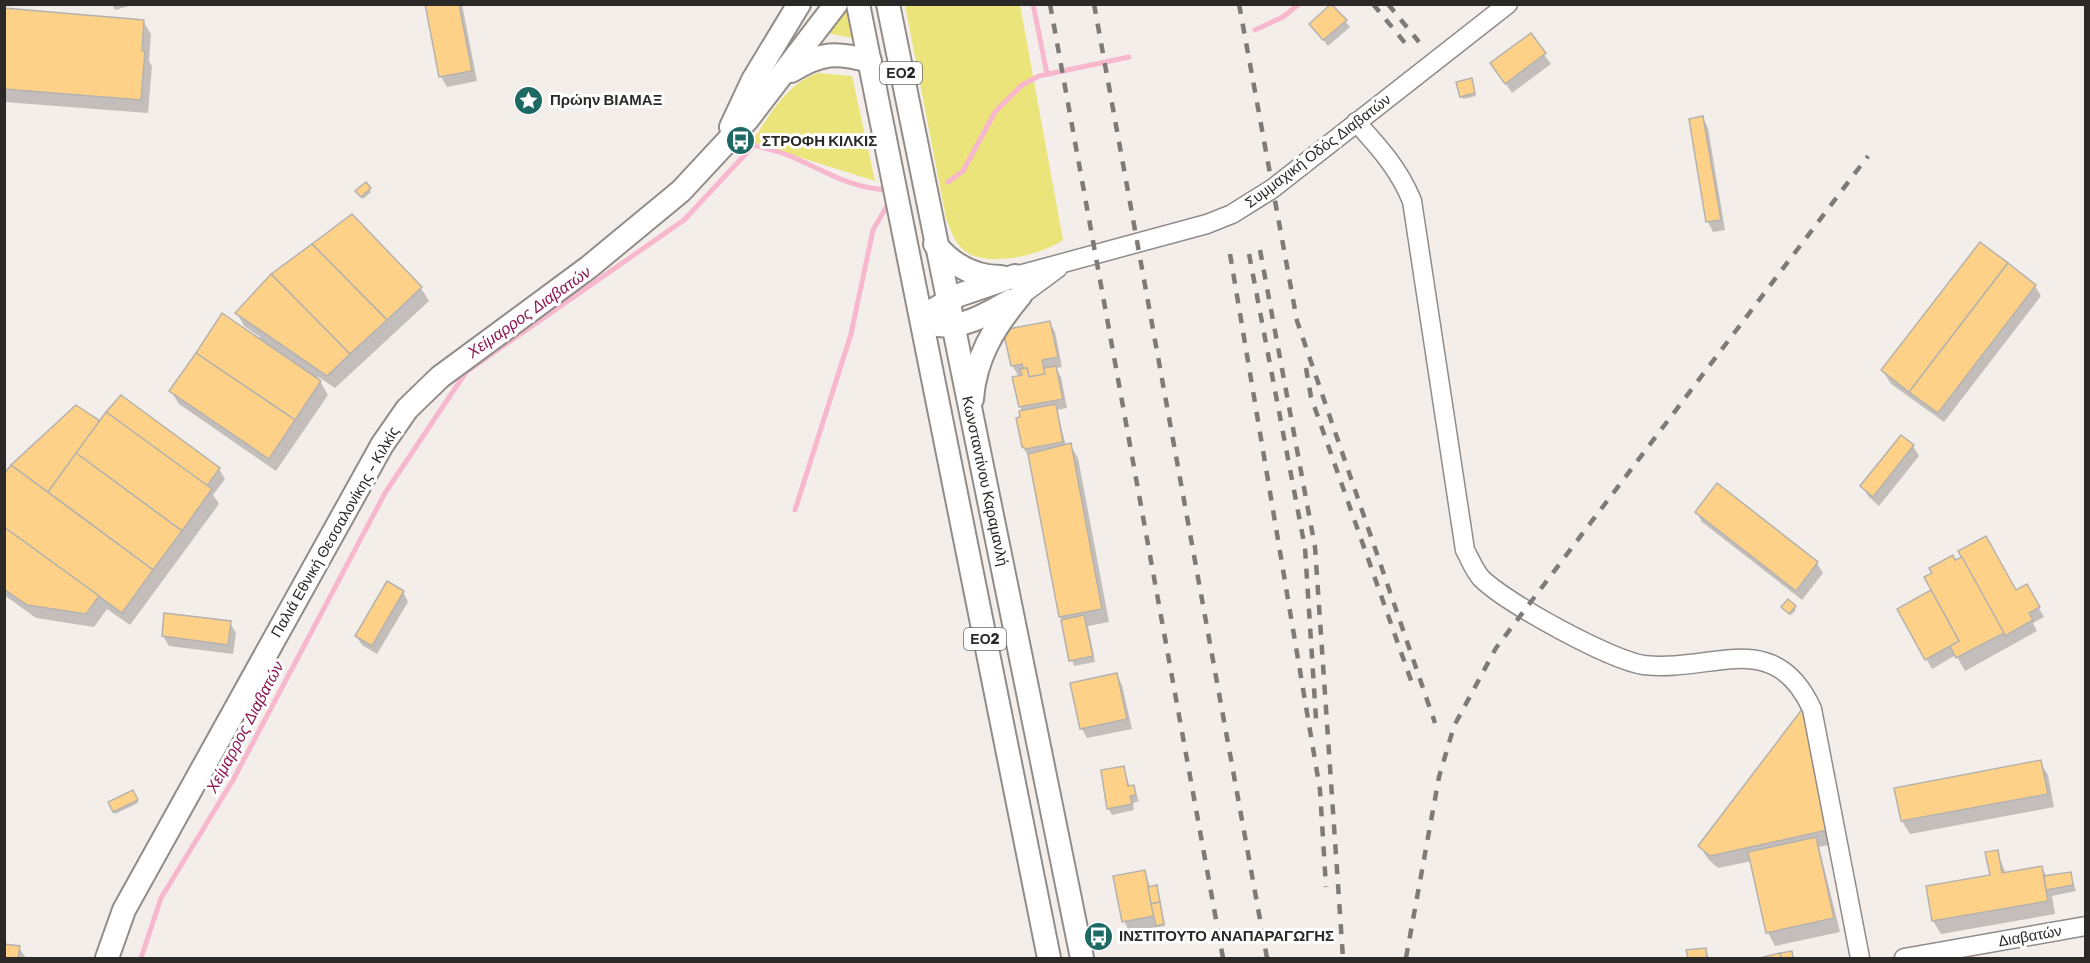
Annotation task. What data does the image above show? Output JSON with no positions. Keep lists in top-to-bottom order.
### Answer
{
  "streets": {
    "main road": ["ΕΟ2", "Κωνσταντίνου Καραμανλή", "Παλιά Εθνική Θεσσαλονίκης - Κιλκίς"],
    "street": ["Συμμαχική Οδός Διαβατών", "Διαβατών"]
  },
  "crossings": [
    ["ΕΟ2", "Κωνσταντίνου Καραμανλή"]
  ],
  "water": ["Χείμαρρος Διαβατών"],
  "places": {
    "place": ["Πρώην ΒΙΑΜΑΞ"],
    "bus stop": ["ΣΤΡΟΦΗ ΚΙΛΚΙΣ", "ΙΝΣΤΙΤΟΥΤΟ ΑΝΑΠΑΡΑΓΩΓΗΣ"]
  }
}
